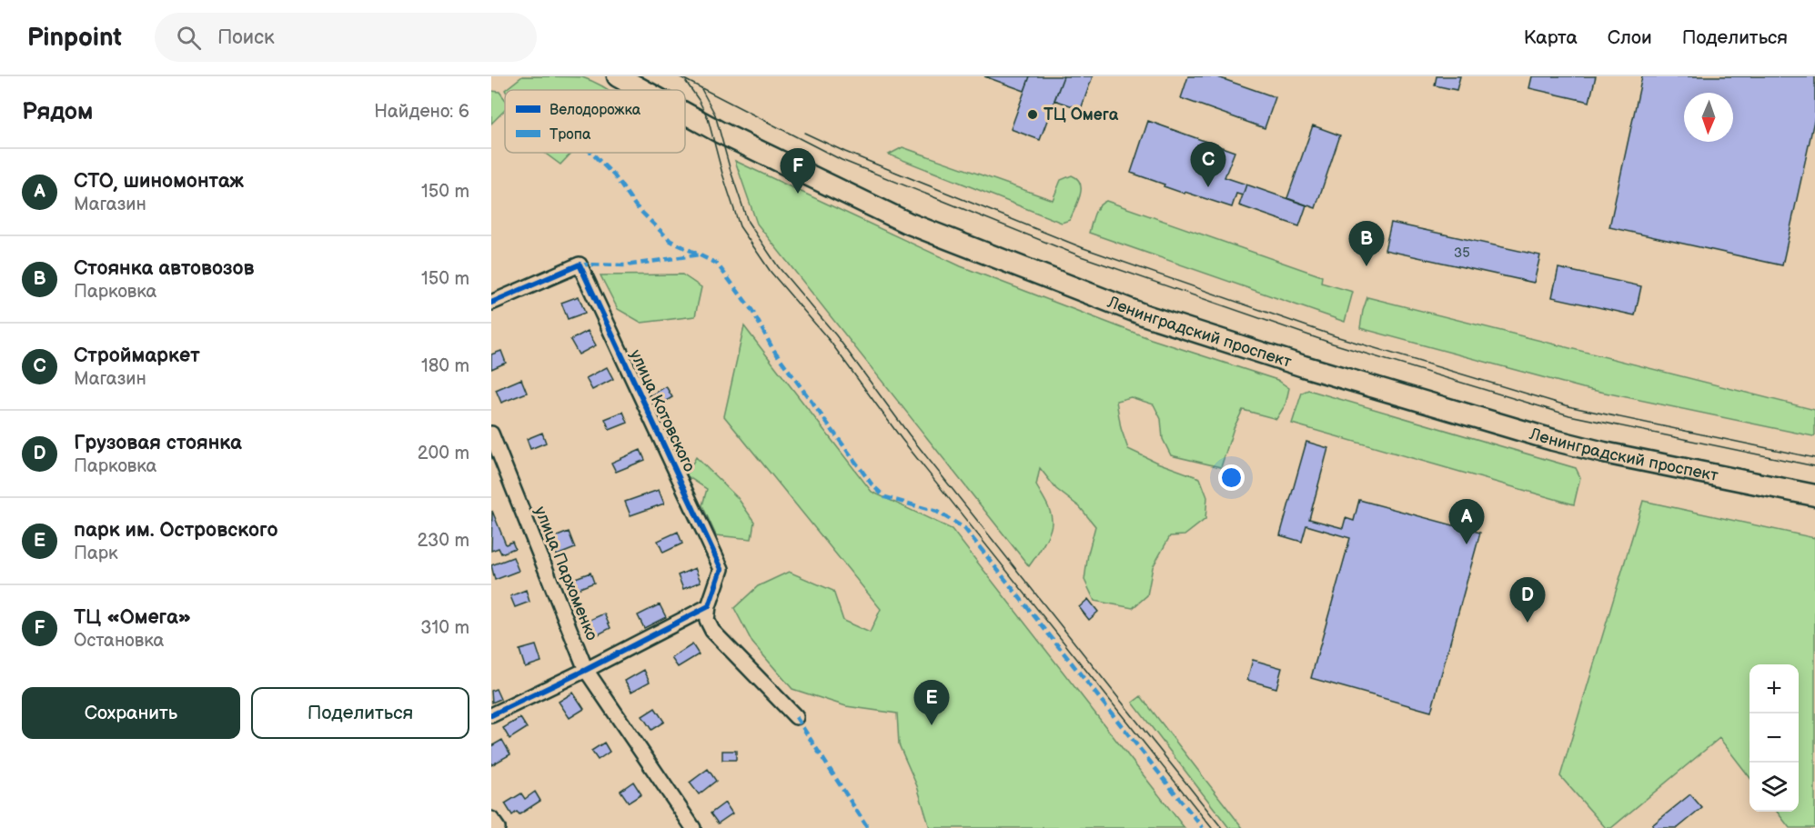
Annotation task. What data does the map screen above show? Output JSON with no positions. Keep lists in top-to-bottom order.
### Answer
{
  "streets": {
    "main road": ["Ленинградский проспект"],
    "street": ["улица Котовского", "улица Пархоменко"]
  },
  "places": ["ТЦ Омега"],
  "house_numbers": ["35"],
  "legend": ["Велодорожка", "Тропа"],
  "north": "bottom",
  "page": {
    "header": "Pinpoint",
    "search": "Поиск",
    "nav": ["Карта", "Слои", "Поделиться"],
    "heading": ["Рядом", "Найдено: 6"],
    "pins": [
      "C",
      "F",
      "B",
      "A",
      "D",
      "E"
    ],
    "list": [
      {
        "mark": "A",
        "name": "СТО, шиномонтаж",
        "note": "Магазин",
        "value": "150 m"
      },
      {
        "mark": "B",
        "name": "Стоянка автовозов",
        "note": "Парковка",
        "value": "150 m"
      },
      {
        "mark": "C",
        "name": "Строймаркет",
        "note": "Магазин",
        "value": "180 m"
      },
      {
        "mark": "D",
        "name": "Грузовая стоянка",
        "note": "Парковка",
        "value": "200 m"
      },
      {
        "mark": "E",
        "name": "парк им. Островского",
        "note": "Парк",
        "value": "230 m"
      },
      {
        "mark": "F",
        "name": "ТЦ «Омега»",
        "note": "Остановка",
        "value": "310 m"
      }
    ],
    "map_buttons": ["+", "−"],
    "buttons": ["Сохранить", "Поделиться"]
  }
}
